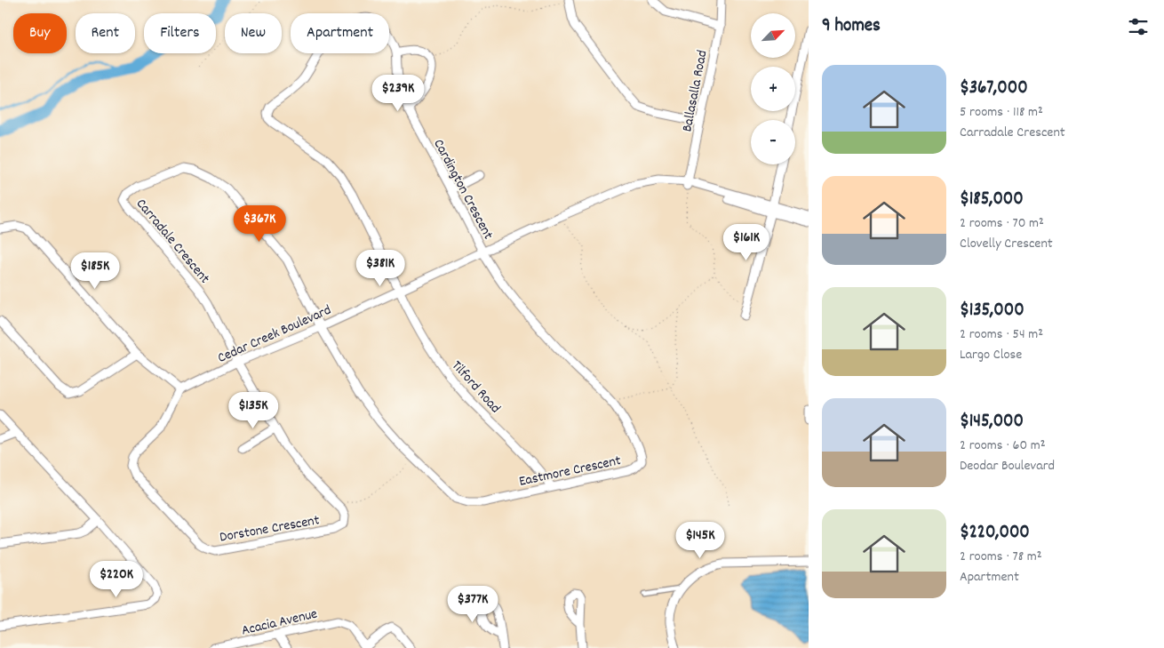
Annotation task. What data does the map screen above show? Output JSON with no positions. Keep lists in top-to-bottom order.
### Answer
{
  "streets": {
    "street": [
      "Ballasalla Road",
      "Cardington Crescent",
      "Carradale Crescent",
      "Cedar Creek Boulevard",
      "Tilford Road",
      "Eastmore Crescent",
      "Dorstone Crescent",
      "Acacia Avenue"
    ]
  },
  "crossings": [
    ["Ballasalla Road", "Cedar Creek Boulevard"],
    ["Cardington Crescent", "Cedar Creek Boulevard"],
    ["Cardington Crescent", "Eastmore Crescent"],
    ["Carradale Crescent", "Cedar Creek Boulevard"],
    ["Carradale Crescent", "Eastmore Crescent"],
    ["Carradale Crescent", "Dorstone Crescent"],
    ["Cedar Creek Boulevard", "Tilford Road"],
    ["Cedar Creek Boulevard", "Eastmore Crescent"],
    ["Cedar Creek Boulevard", "Dorstone Crescent"],
    ["Tilford Road", "Eastmore Crescent"]
  ],
  "north": "top right",
  "page": {
    "heading": "9 homes",
    "map_buttons": ["+", "−"],
    "chip": [
      "Buy",
      "Rent",
      "Filters",
      "New",
      "Apartment"
    ],
    "list": [
      {
        "name": "$367,000",
        "note": "5 rooms · 118 m² · Carradale Crescent"
      },
      {
        "name": "$185,000",
        "note": "2 rooms · 70 m² · Clovelly Crescent"
      },
      {
        "name": "$135,000",
        "note": "2 rooms · 54 m² · Largo Close"
      },
      {
        "name": "$145,000",
        "note": "2 rooms · 60 m² · Deodar Boulevard"
      },
      {
        "name": "$220,000",
        "note": "2 rooms · 78 m² · Apartment"
      }
    ],
    "price": [
      "$239K",
      "$367K",
      "$161K",
      "$381K",
      "$185K",
      "$135K",
      "$145K",
      "$220K",
      "$377K"
    ]
  }
}
